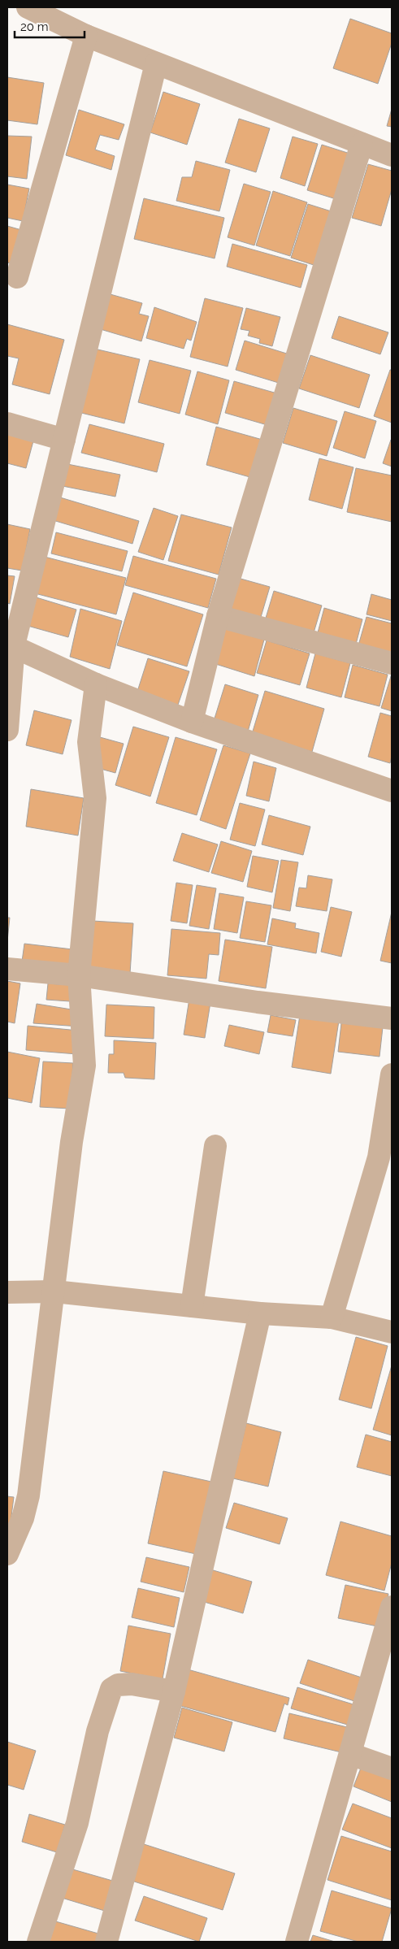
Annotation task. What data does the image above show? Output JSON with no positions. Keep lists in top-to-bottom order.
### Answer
{
  "scale_bar": "20 m"
}
